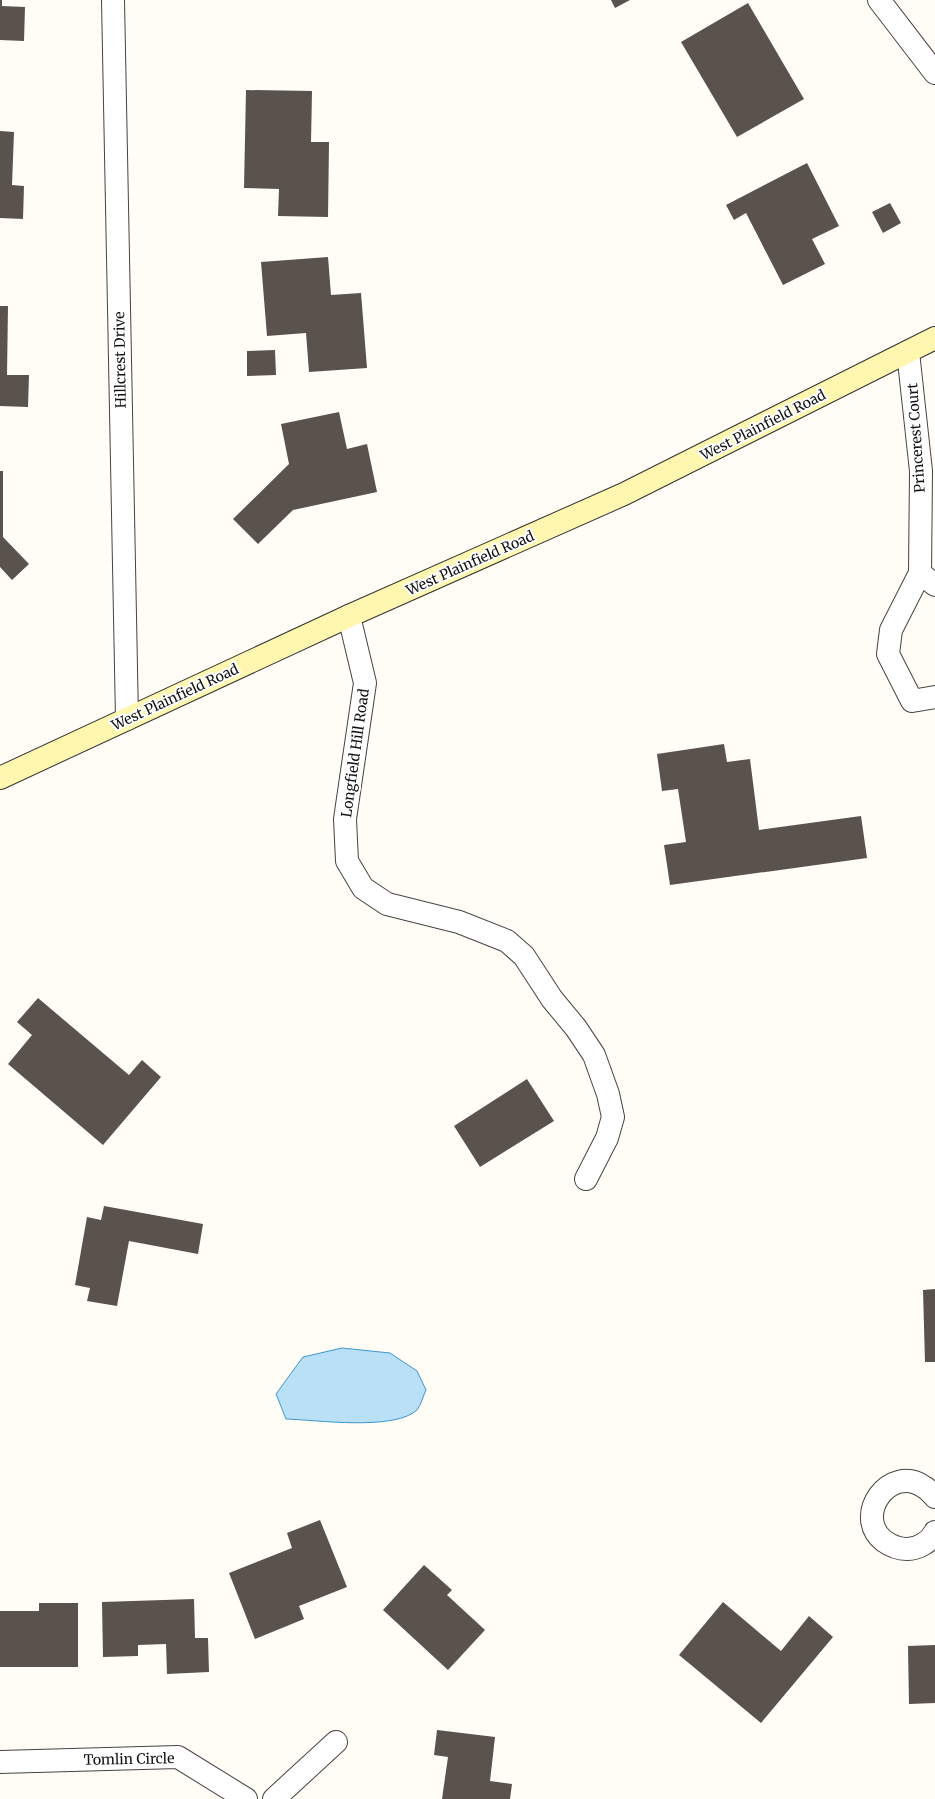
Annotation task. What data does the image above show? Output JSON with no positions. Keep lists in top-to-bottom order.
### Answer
{
  "streets": {
    "main road": ["West Plainfield Road"],
    "street": [
      "Hillcrest Drive",
      "Princerest Court",
      "Longfield Hill Road",
      "Tomlin Circle"
    ]
  },
  "crossings": [
    ["Hillcrest Drive", "West Plainfield Road"],
    ["West Plainfield Road", "Princerest Court"],
    ["West Plainfield Road", "Longfield Hill Road"]
  ]
}
